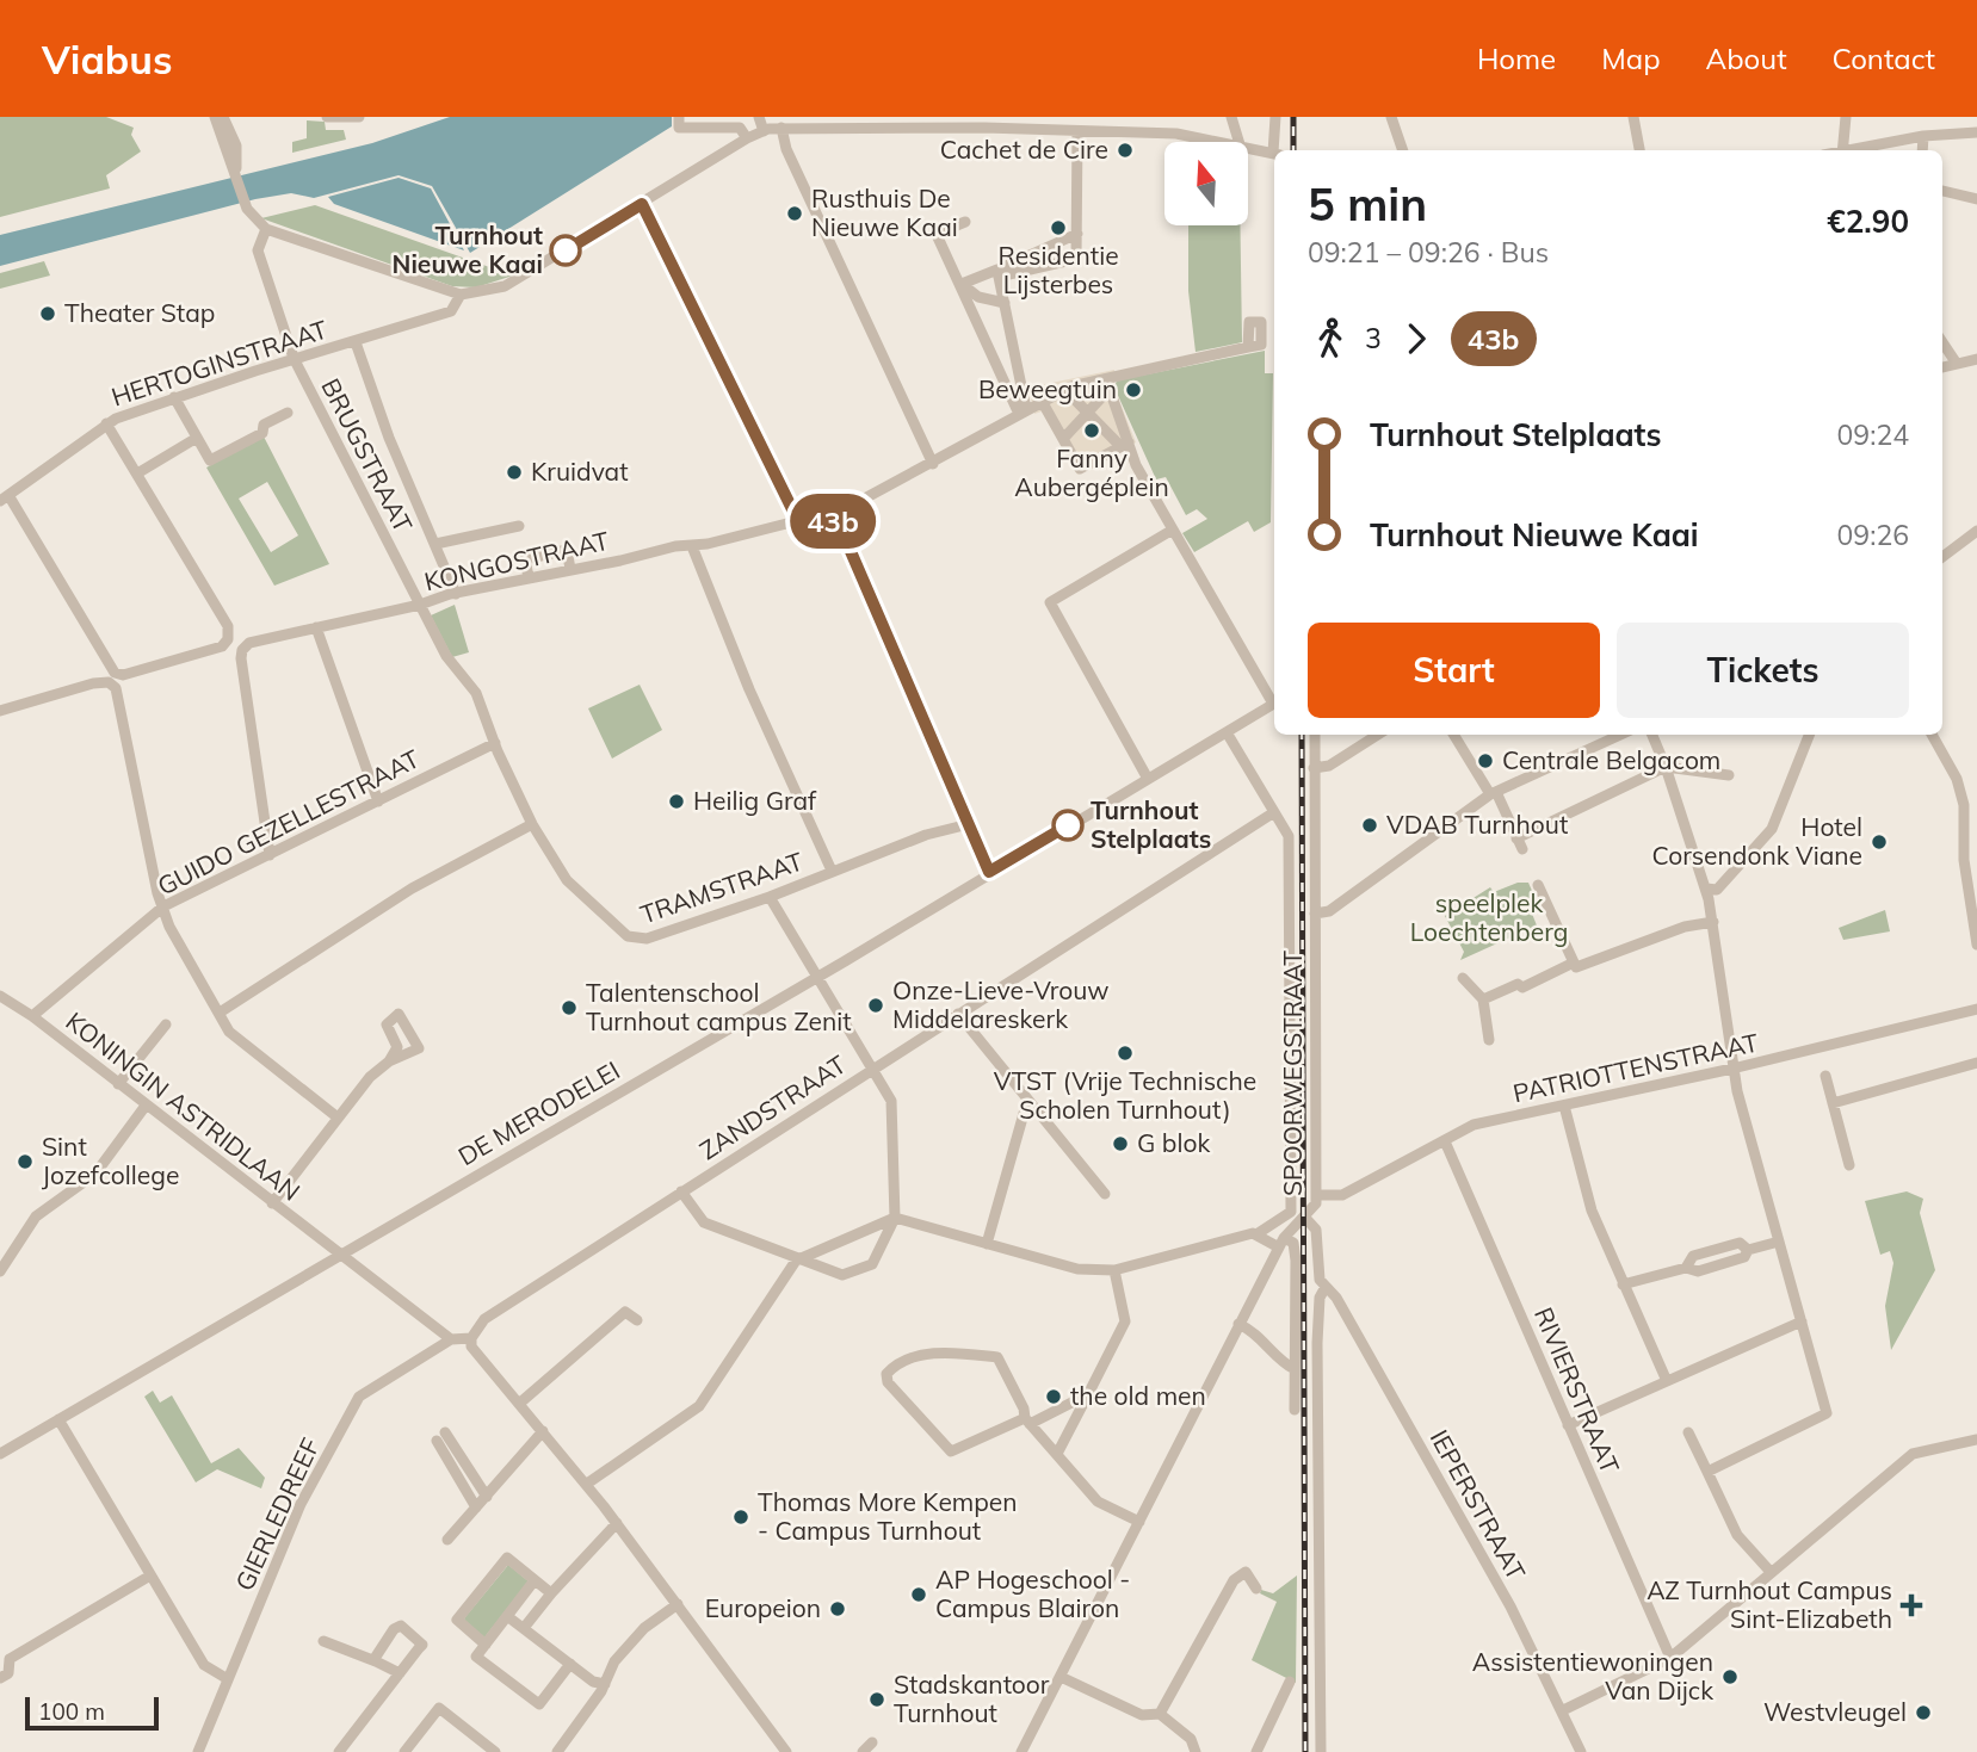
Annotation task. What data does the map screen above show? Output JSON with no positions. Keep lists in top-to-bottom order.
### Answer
{
  "streets": {
    "street": [
      "HERTOGINSTRAAT",
      "BRUGSTRAAT",
      "KONGOSTRAAT",
      "GUIDO GEZELLESTRAAT",
      "TRAMSTRAAT",
      "PATRIOTTENSTRAAT",
      "SPOORWEGSTRAAT",
      "KONINGIN ASTRIDLAAN",
      "ZANDSTRAAT",
      "DE MERODELEI",
      "RIVIERSTRAAT",
      "IEPERSTRAAT",
      "GIERLEDREEF"
    ]
  },
  "crossings": [
    ["HERTOGINSTRAAT", "BRUGSTRAAT"],
    ["BRUGSTRAAT", "KONGOSTRAAT"],
    ["BRUGSTRAAT", "GUIDO GEZELLESTRAAT"],
    ["BRUGSTRAAT", "TRAMSTRAAT"],
    ["KONGOSTRAAT", "GUIDO GEZELLESTRAAT"],
    ["GUIDO GEZELLESTRAAT", "KONINGIN ASTRIDLAAN"],
    ["PATRIOTTENSTRAAT", "SPOORWEGSTRAAT"],
    ["PATRIOTTENSTRAAT", "RIVIERSTRAAT"],
    ["SPOORWEGSTRAAT", "IEPERSTRAAT"],
    ["KONINGIN ASTRIDLAAN", "DE MERODELEI"],
    ["KONINGIN ASTRIDLAAN", "GIERLEDREEF"]
  ],
  "parks": ["speelplek Loechtenberg"],
  "places": {
    "other": [
      "Cachet de Cire",
      "Rusthuis De Nieuwe Kaai",
      "Residentie Lijsterbes",
      "Turnhout Nieuwe Kaai",
      "Theater Stap",
      "Beweegtuin",
      "Fanny Aubergéplein",
      "Kruidvat",
      "Centrale Belgacom",
      "Heilig Graf",
      "Turnhout Stelplaats",
      "VDAB Turnhout",
      "Hotel Corsendonk Viane",
      "Onze-Lieve-Vrouw Middelareskerk",
      "Talentenschool Turnhout campus Zenit",
      "VTST (Vrije Technische Scholen Turnhout)",
      "G blok",
      "Sint Jozefcollege",
      "the old men",
      "Thomas More Kempen - Campus Turnhout",
      "AP Hogeschool - Campus Blairon",
      "Europeion",
      "Assistentiewoningen Van Dijck",
      "Stadskantoor Turnhout",
      "Westvleugel"
    ],
    "health": ["AZ Turnhout Campus Sint-Elizabeth"]
  },
  "lines": ["bus line 43b"],
  "scale_bar": "100 m",
  "north": "top",
  "page": {
    "header": "Viabus",
    "nav": [
      "Home",
      "Map",
      "About",
      "Contact"
    ],
    "on_map": "43b",
    "heading": ["5 min", "09:21 – 09:26 · Bus", "€2.90"],
    "legs": ["3", "43b"],
    "list": [
      {
        "name": "Turnhout Stelplaats",
        "value": "09:24"
      },
      {
        "name": "Turnhout Nieuwe Kaai",
        "value": "09:26"
      }
    ],
    "buttons": ["Start", "Tickets"],
    "scale": "100 m"
  }
}
